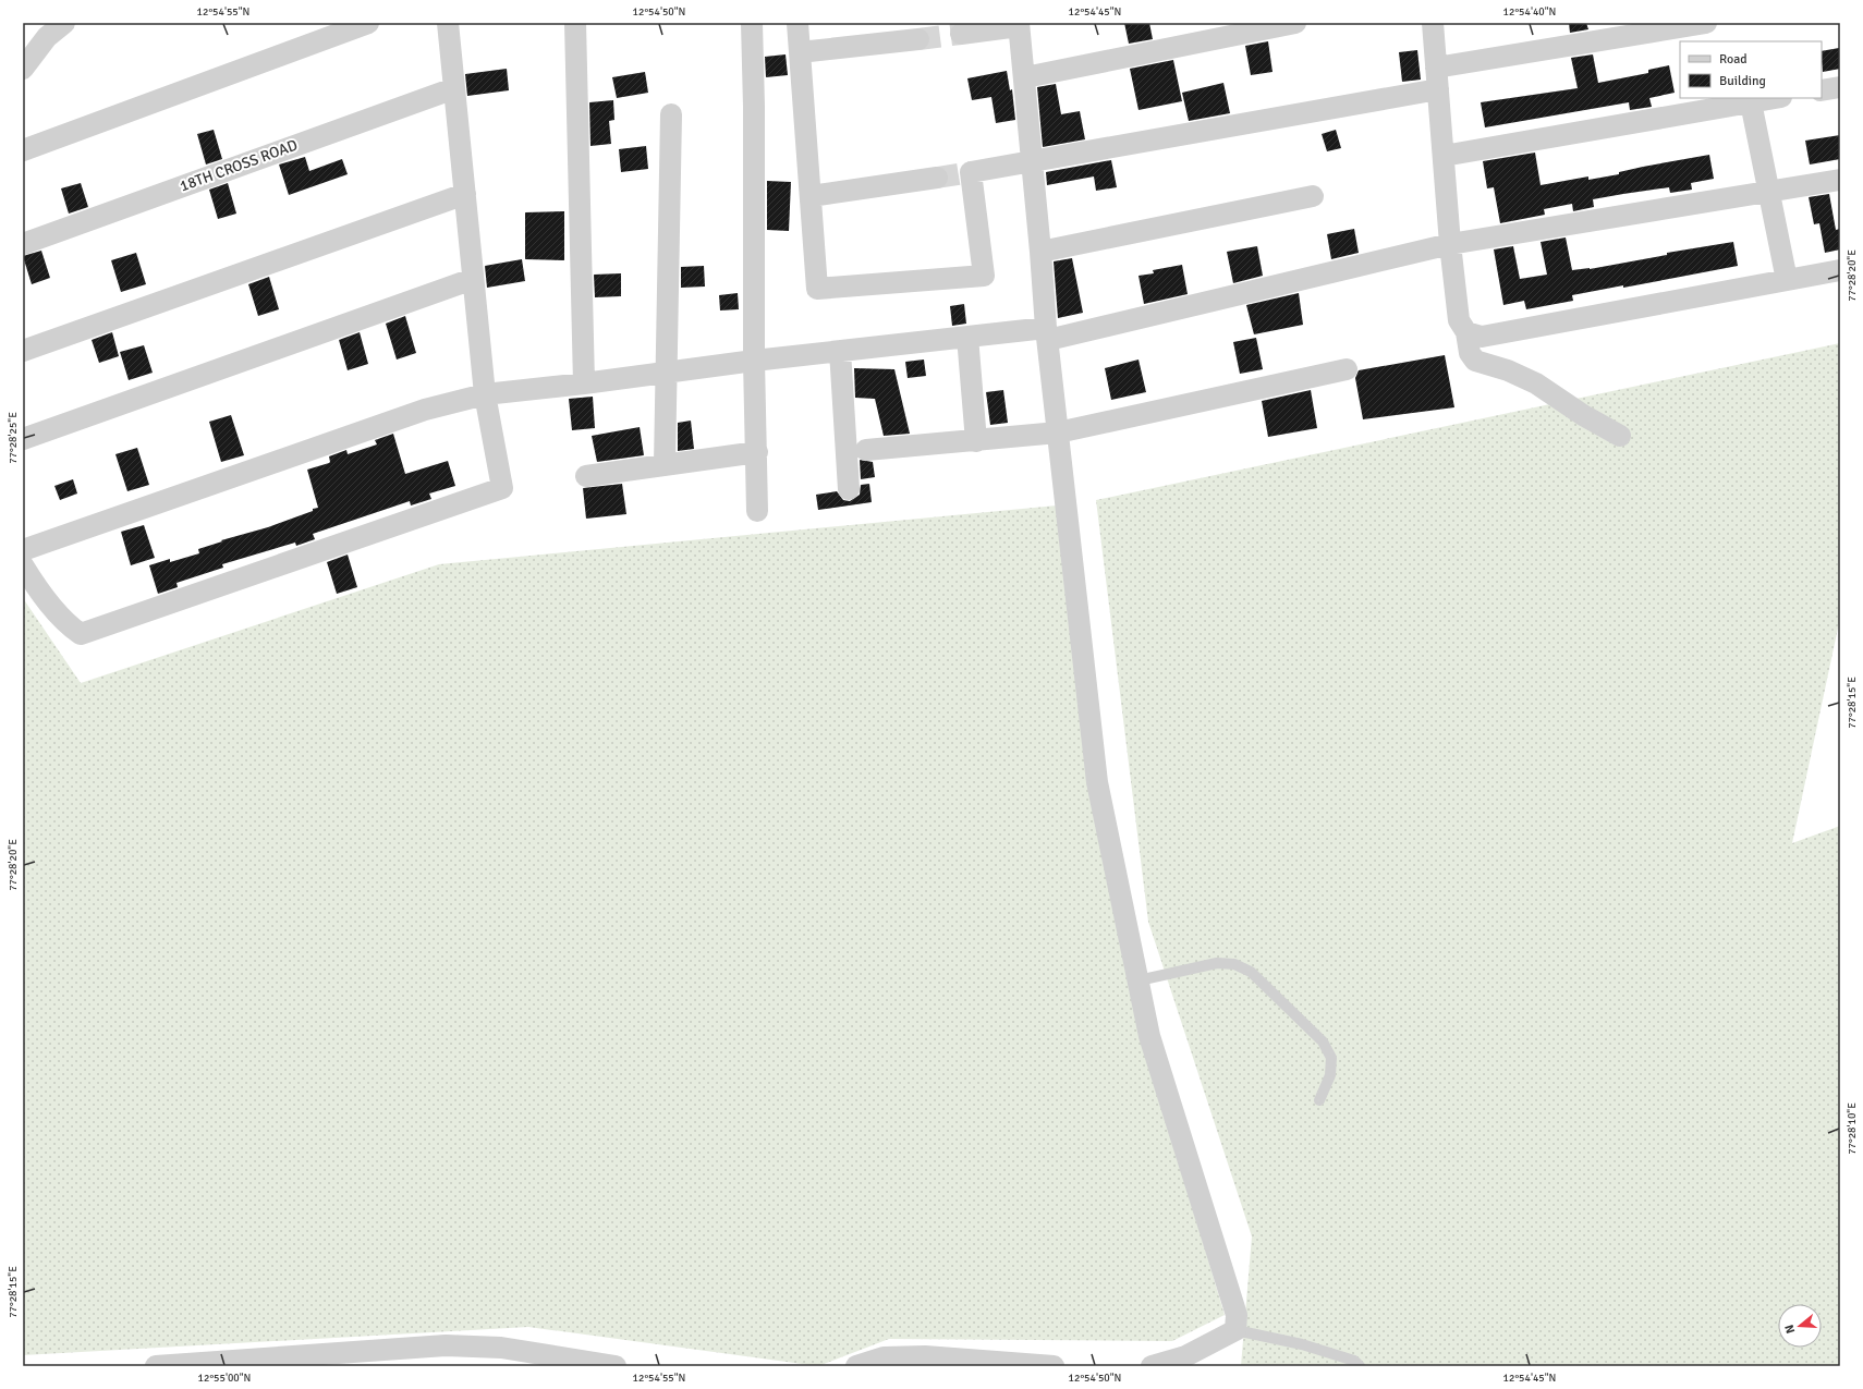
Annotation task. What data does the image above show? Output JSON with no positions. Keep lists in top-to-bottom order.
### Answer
{
  "streets": {
    "street": ["18TH CROSS ROAD"]
  },
  "legend": ["Road", "Building"],
  "north": "left",
  "coordinates": [
    "12°54'55\"N",
    "12°54'50\"N",
    "12°54'45\"N",
    "12°54'40\"N",
    "77°28'20\"E",
    "77°28'25\"E",
    "77°28'15\"E",
    "77°28'10\"E",
    "12°55'00\"N"
  ]
}
